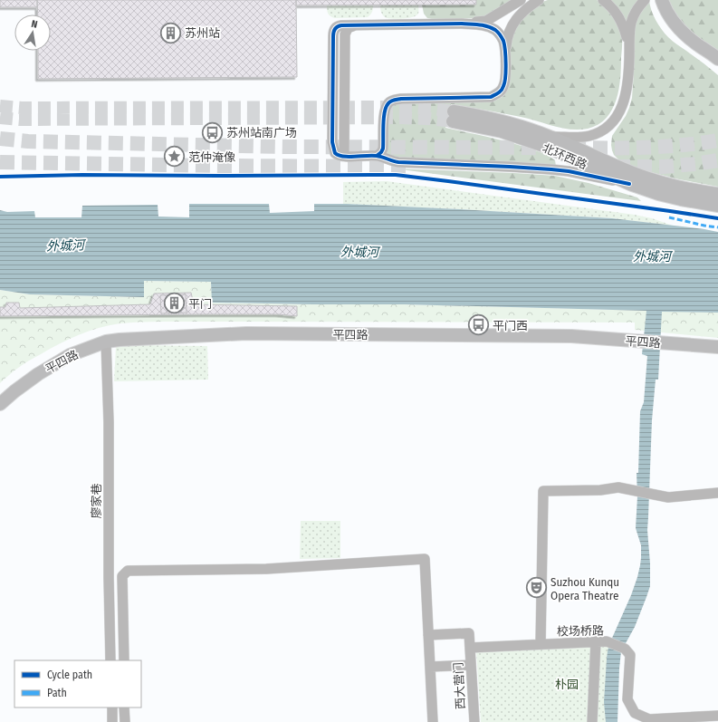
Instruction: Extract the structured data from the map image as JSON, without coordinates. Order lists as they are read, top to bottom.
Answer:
{
  "streets": {
    "main road": ["北环西路", "平四路"],
    "street": ["廖家巷", "校场桥路", "西大营门"]
  },
  "crossings": [
    ["平四路", "廖家巷"],
    ["校场桥路", "西大营门"]
  ],
  "water": ["外城河"],
  "parks": ["朴园"],
  "places": {
    "building": ["苏州站", "平门"],
    "bus stop": ["苏州站南广场", "平门西"],
    "place": ["范仲淹像"],
    "theatre": ["Suzhou Kunqu Opera Theatre"]
  },
  "legend": ["Cycle path", "Path"],
  "north": "top"
}
